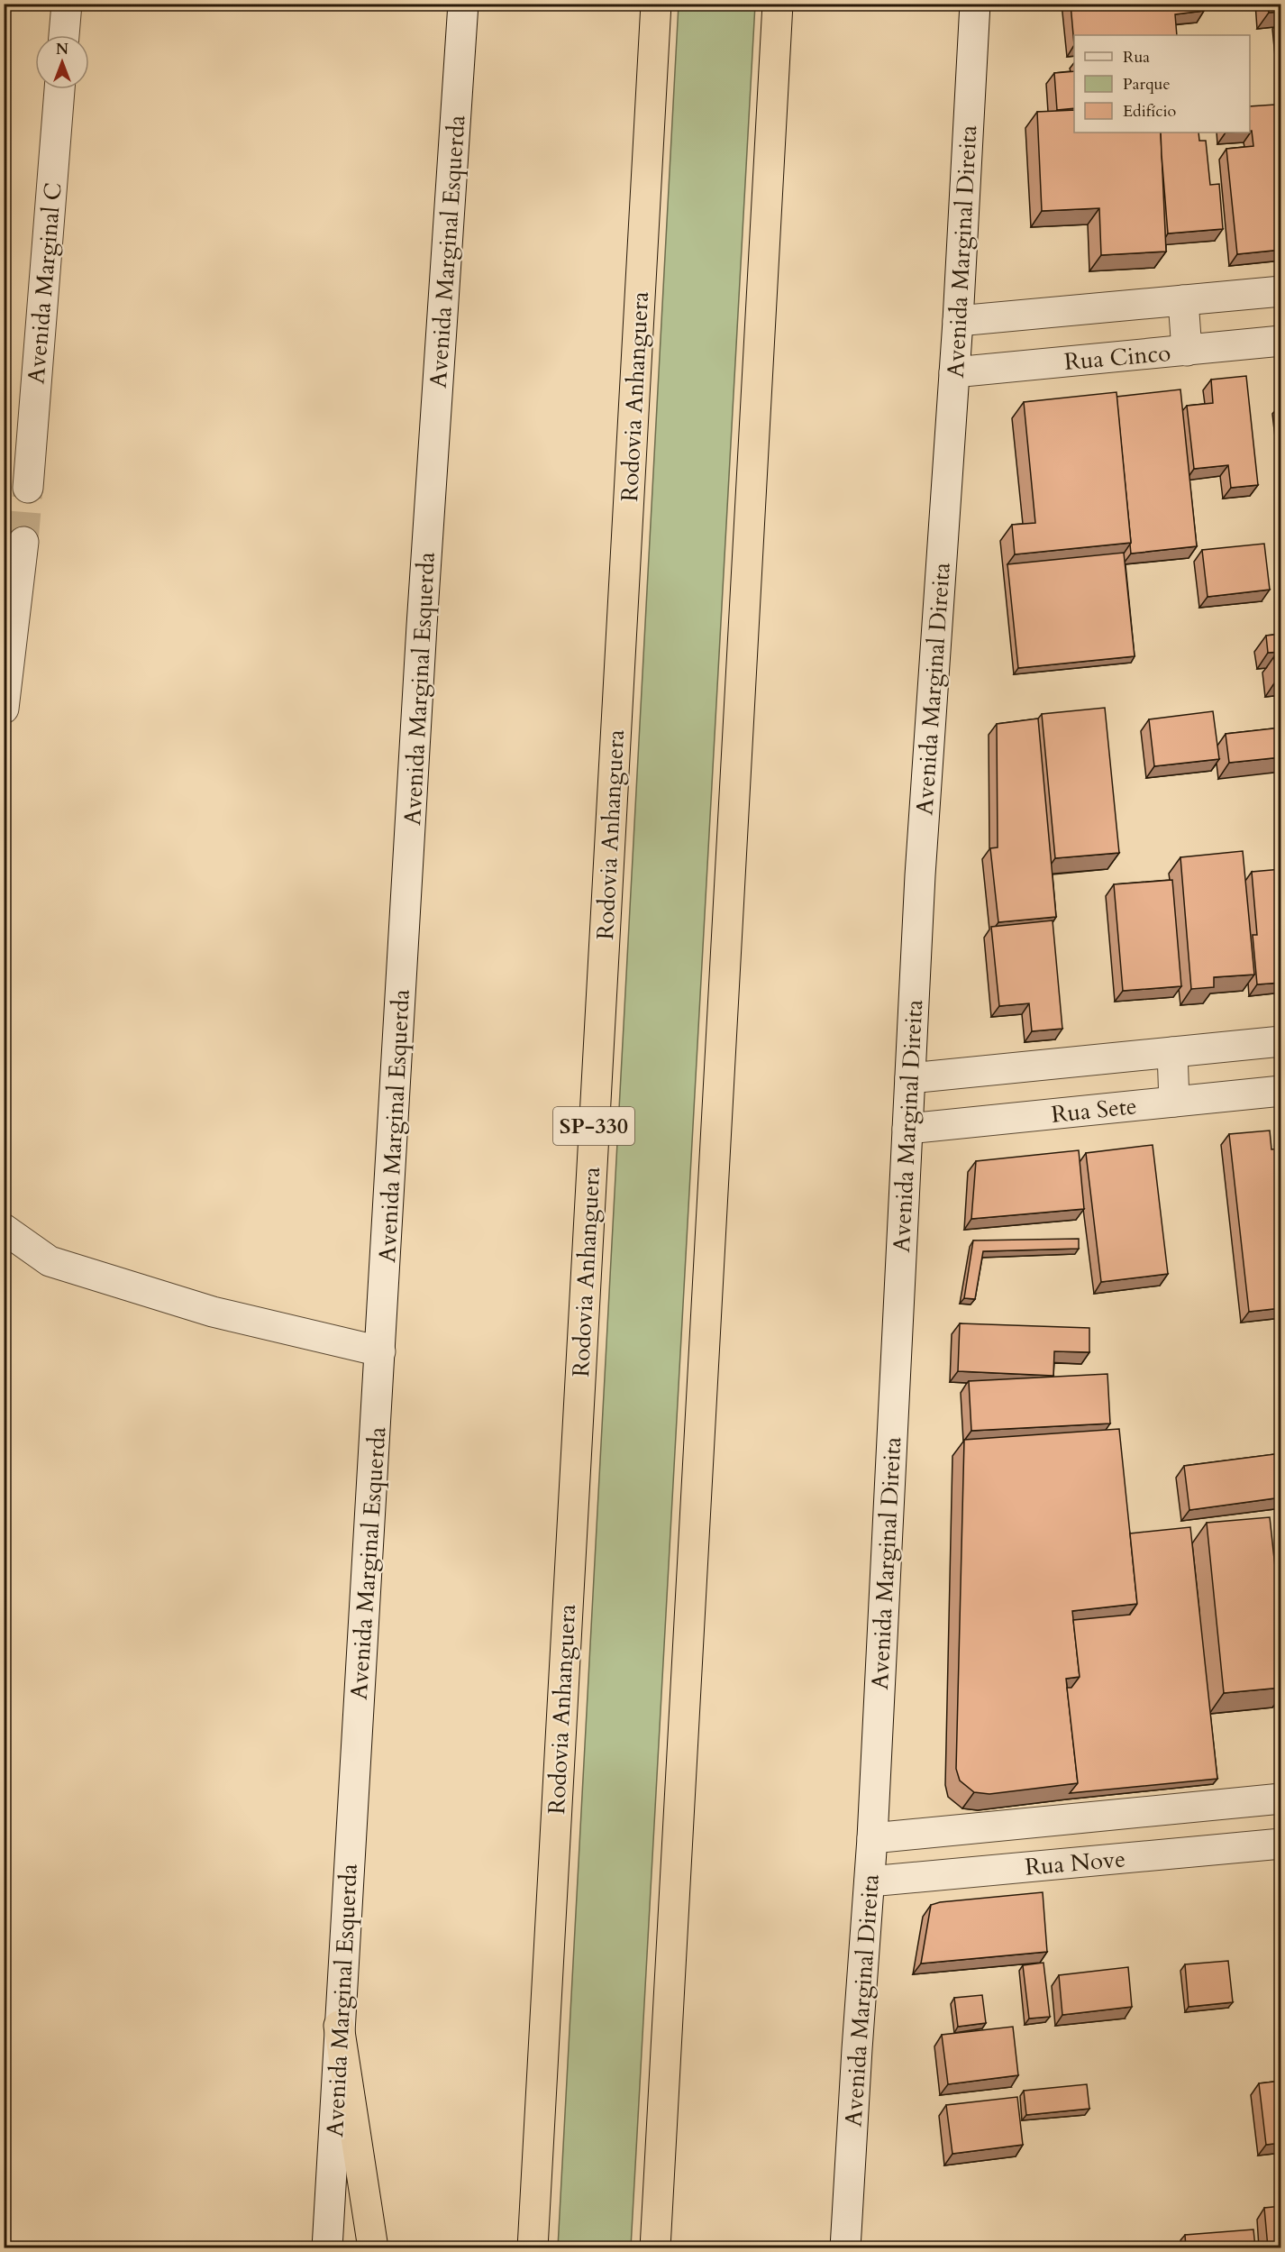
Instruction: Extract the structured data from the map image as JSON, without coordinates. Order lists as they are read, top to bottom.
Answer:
{
  "streets": {
    "highway": ["Rodovia Anhanguera", "SP-330"],
    "main road": [
      "Avenida Marginal Esquerda",
      "Avenida Marginal Direita",
      "Avenida Marginal C",
      "Rua Cinco",
      "Rua Sete",
      "Rua Nove"
    ]
  },
  "crossings": [
    ["Avenida Marginal Direita", "Rua Cinco"],
    ["Avenida Marginal Direita", "Rua Sete"],
    ["Avenida Marginal Direita", "Rua Nove"]
  ],
  "legend": ["Rua", "Parque", "Edifício"],
  "north": "top"
}
